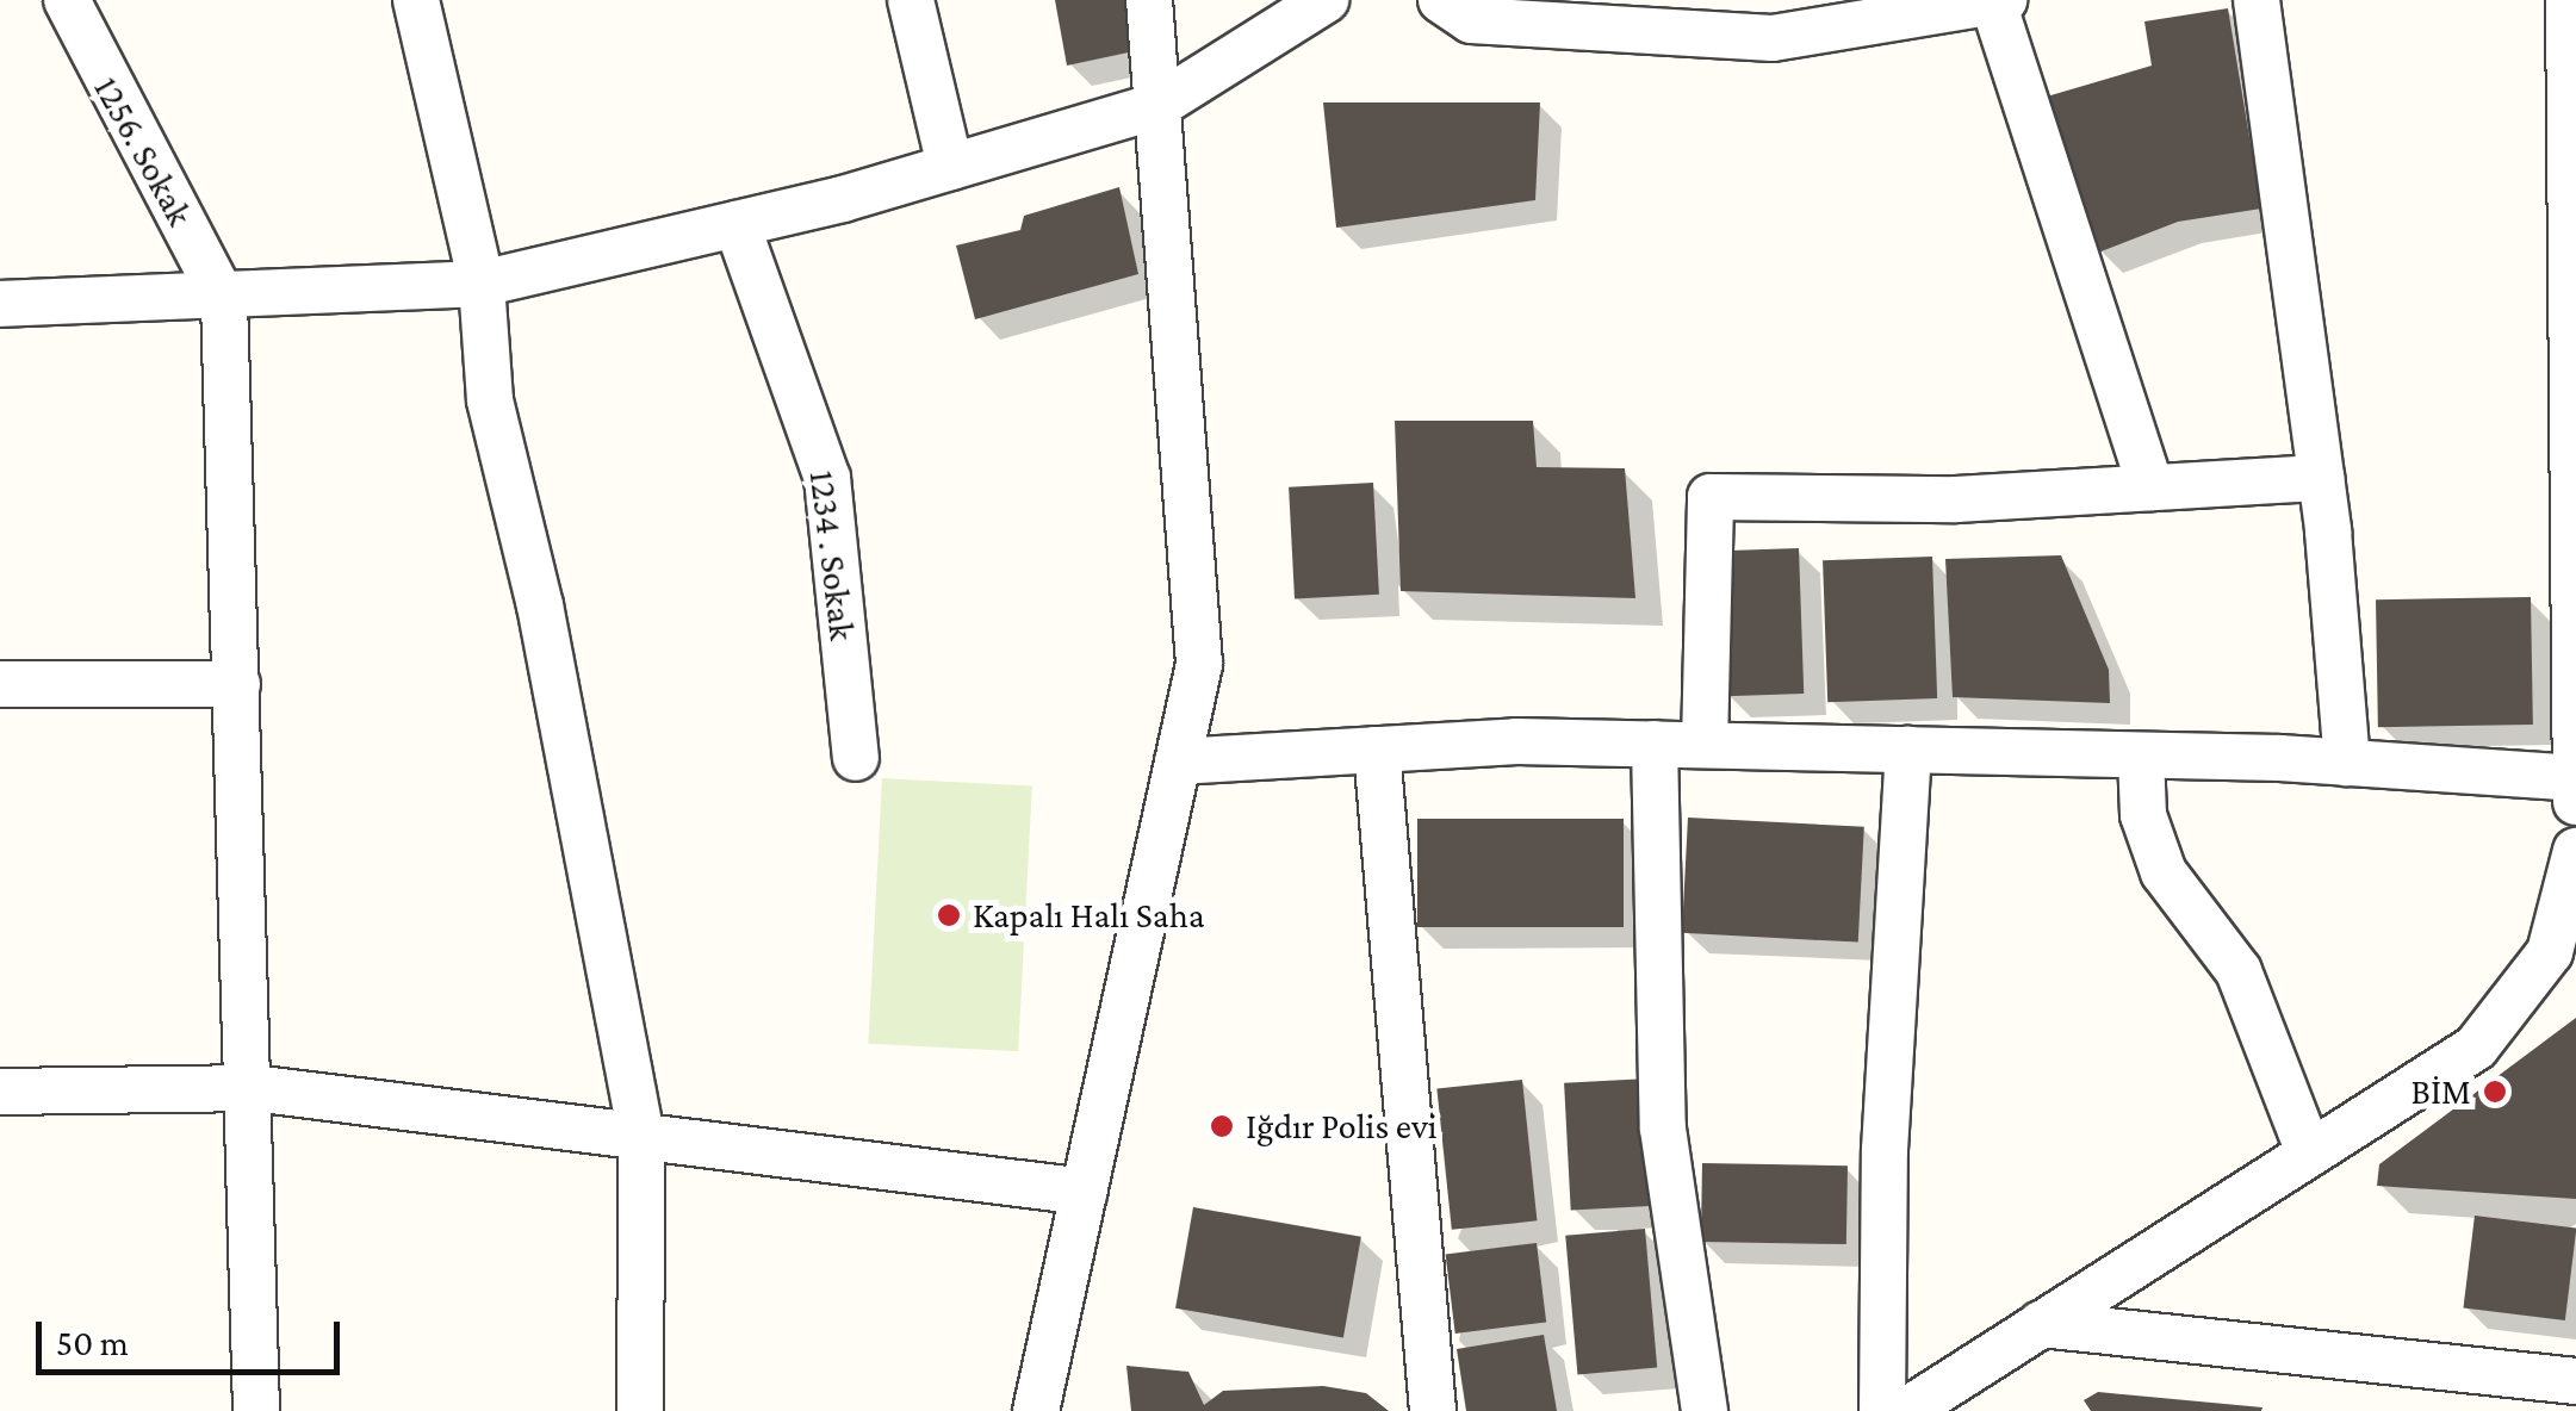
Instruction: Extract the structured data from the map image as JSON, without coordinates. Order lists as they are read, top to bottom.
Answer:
{
  "streets": {
    "street": ["1256. Sokak", "1234 . Sokak"]
  },
  "places": ["Kapalı Halı Saha", "BİM", "Iğdır Polis evi"],
  "scale_bar": "50 m"
}
